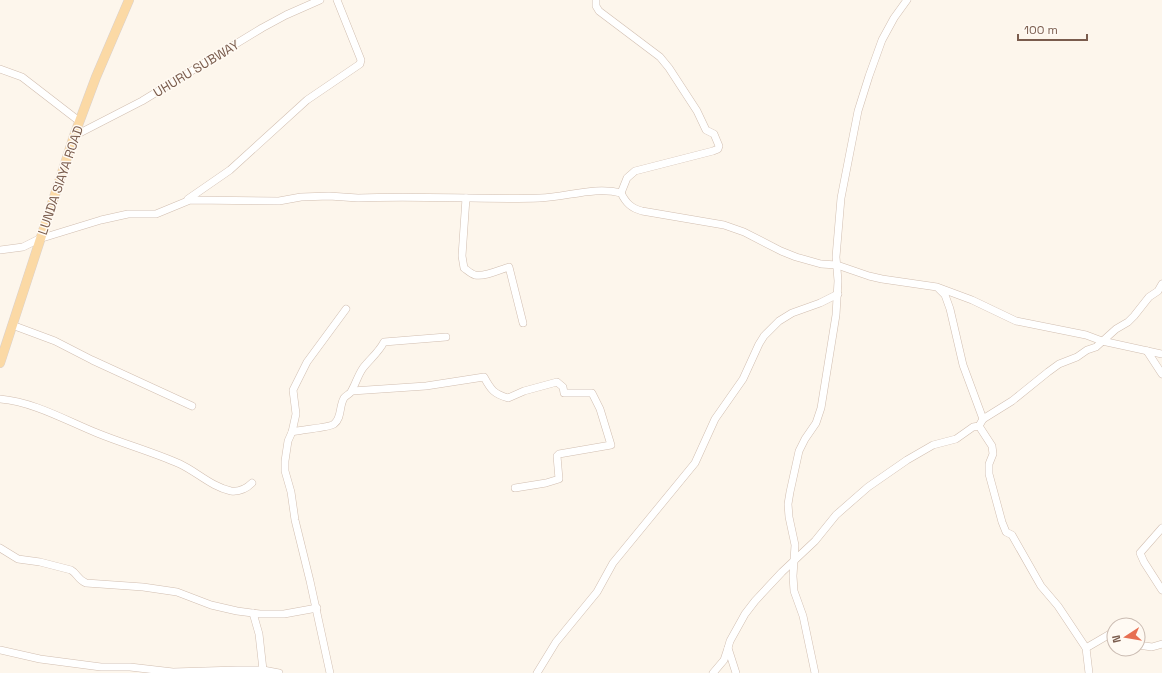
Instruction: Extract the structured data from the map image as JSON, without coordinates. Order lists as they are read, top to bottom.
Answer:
{
  "streets": {
    "main road": ["LUNDA SIAYA ROAD"],
    "street": ["UHURU SUBWAY"]
  },
  "crossings": [
    ["UHURU SUBWAY", "LUNDA SIAYA ROAD"]
  ],
  "scale_bar": "100 m",
  "north": "left"
}
